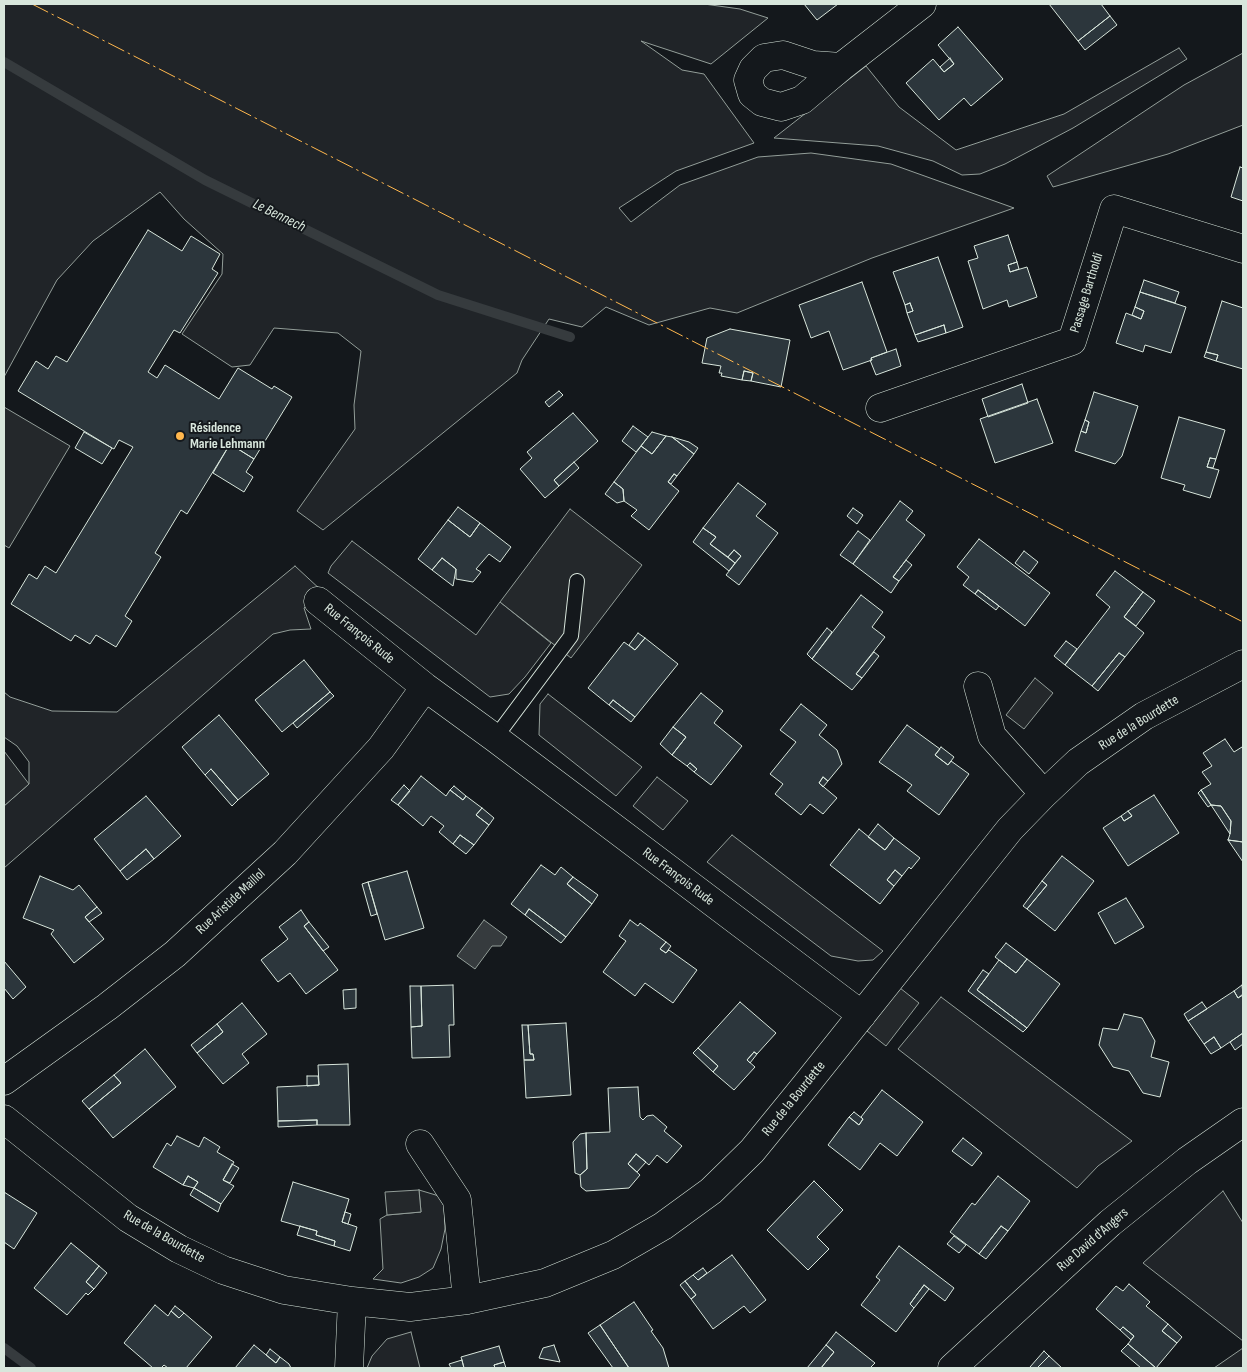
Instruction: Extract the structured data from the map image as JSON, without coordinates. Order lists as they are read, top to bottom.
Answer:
{
  "streets": {
    "street": [
      "Passage Bartholdi",
      "Rue François Rude",
      "Rue de la Bourdette",
      "Rue Aristide Maillol",
      "Rue David d'Angers"
    ]
  },
  "crossings": [
    ["Rue François Rude", "Rue de la Bourdette"],
    ["Rue François Rude", "Rue Aristide Maillol"]
  ],
  "water": ["Le Bennech"],
  "places": ["Résidence Marie Lehmann"]
}
